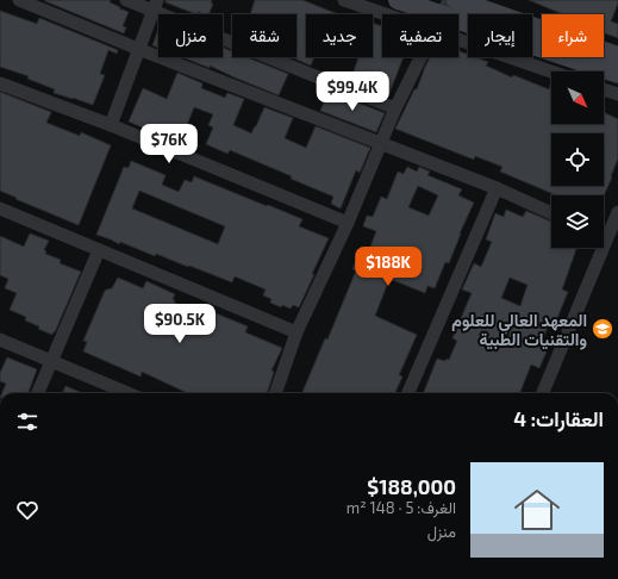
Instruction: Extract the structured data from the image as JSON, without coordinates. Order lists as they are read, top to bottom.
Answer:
{
  "places": {
    "school or university": ["المعهد العالي للعلوم والتقنيات الطبية"]
  },
  "north": "bottom right",
  "page": {
    "chip": [
      "شراء",
      "إيجار",
      "تصفية",
      "جديد",
      "شقة",
      "منزل"
    ],
    "price": [
      "$99.4K",
      "$76K",
      "$188K",
      "$90.5K"
    ],
    "heading": "العقارات: 4",
    "list": [
      {
        "name": "$188,000",
        "note": "الغرف: 5 · 148 m² · منزل"
      }
    ]
  }
}
